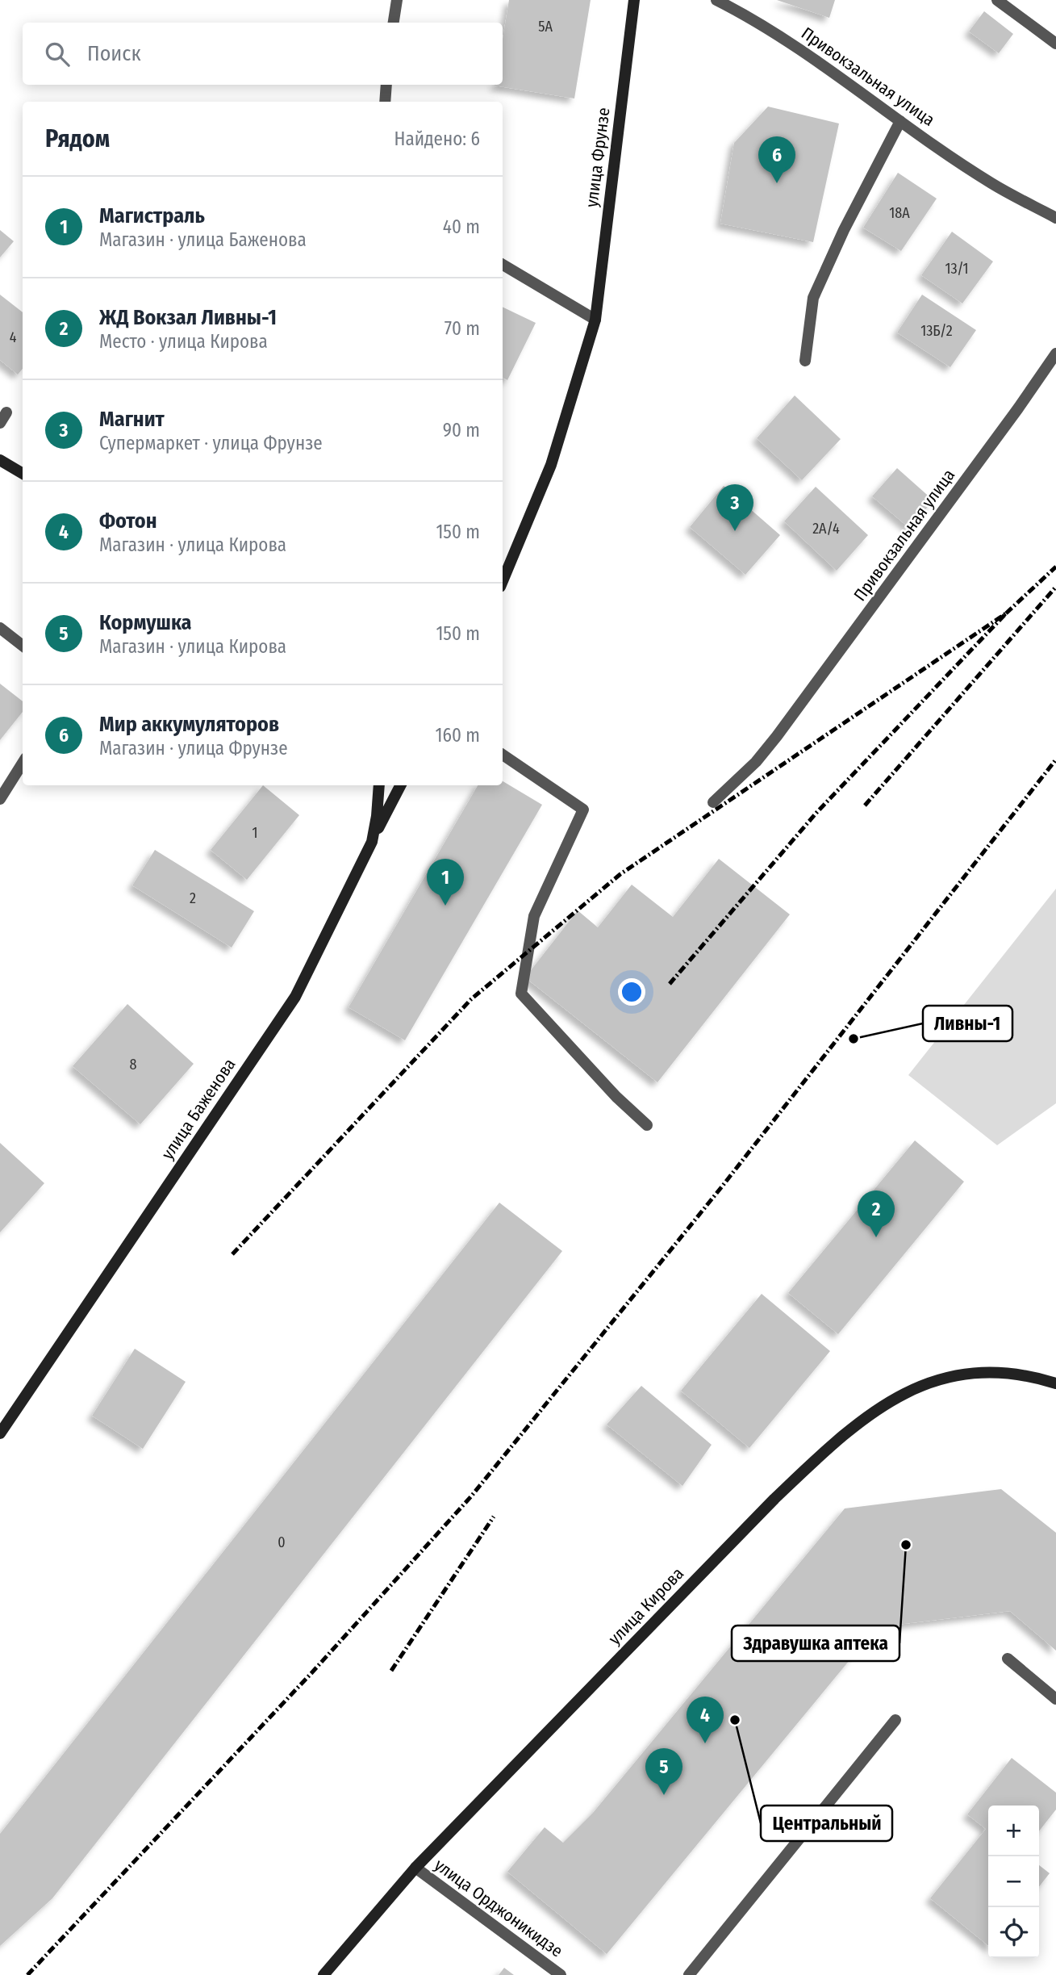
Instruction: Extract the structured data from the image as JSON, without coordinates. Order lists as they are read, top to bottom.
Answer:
{
  "streets": {
    "street": [
      "Привокзальная улица",
      "улица Фрунзе",
      "улица Баженова",
      "улица Кирова",
      "улица Орджоникидзе"
    ]
  },
  "crossings": [
    ["улица Кирова", "улица Орджоникидзе"]
  ],
  "places": ["Ливны-1", "Здравушка аптека", "Центральный"],
  "house_numbers": [
    "5А",
    "18А",
    "13/1",
    "13Б/2",
    "4",
    "2А/4",
    "1",
    "2",
    "8",
    "0"
  ],
  "page": {
    "search": "Поиск",
    "heading": ["Рядом", "Найдено: 6"],
    "pins": [
      "6",
      "3",
      "1",
      "2",
      "4",
      "5"
    ],
    "list": [
      {
        "mark": "1",
        "name": "Магистраль",
        "note": "Магазин · улица Баженова",
        "value": "40 m"
      },
      {
        "mark": "2",
        "name": "ЖД Вокзал Ливны-1",
        "note": "Место · улица Кирова",
        "value": "70 m"
      },
      {
        "mark": "3",
        "name": "Магнит",
        "note": "Супермаркет · улица Фрунзе",
        "value": "90 m"
      },
      {
        "mark": "4",
        "name": "Фотон",
        "note": "Магазин · улица Кирова",
        "value": "150 m"
      },
      {
        "mark": "5",
        "name": "Кормушка",
        "note": "Магазин · улица Кирова",
        "value": "150 m"
      },
      {
        "mark": "6",
        "name": "Мир аккумуляторов",
        "note": "Магазин · улица Фрунзе",
        "value": "160 m"
      }
    ],
    "map_buttons": ["+", "−"]
  }
}
